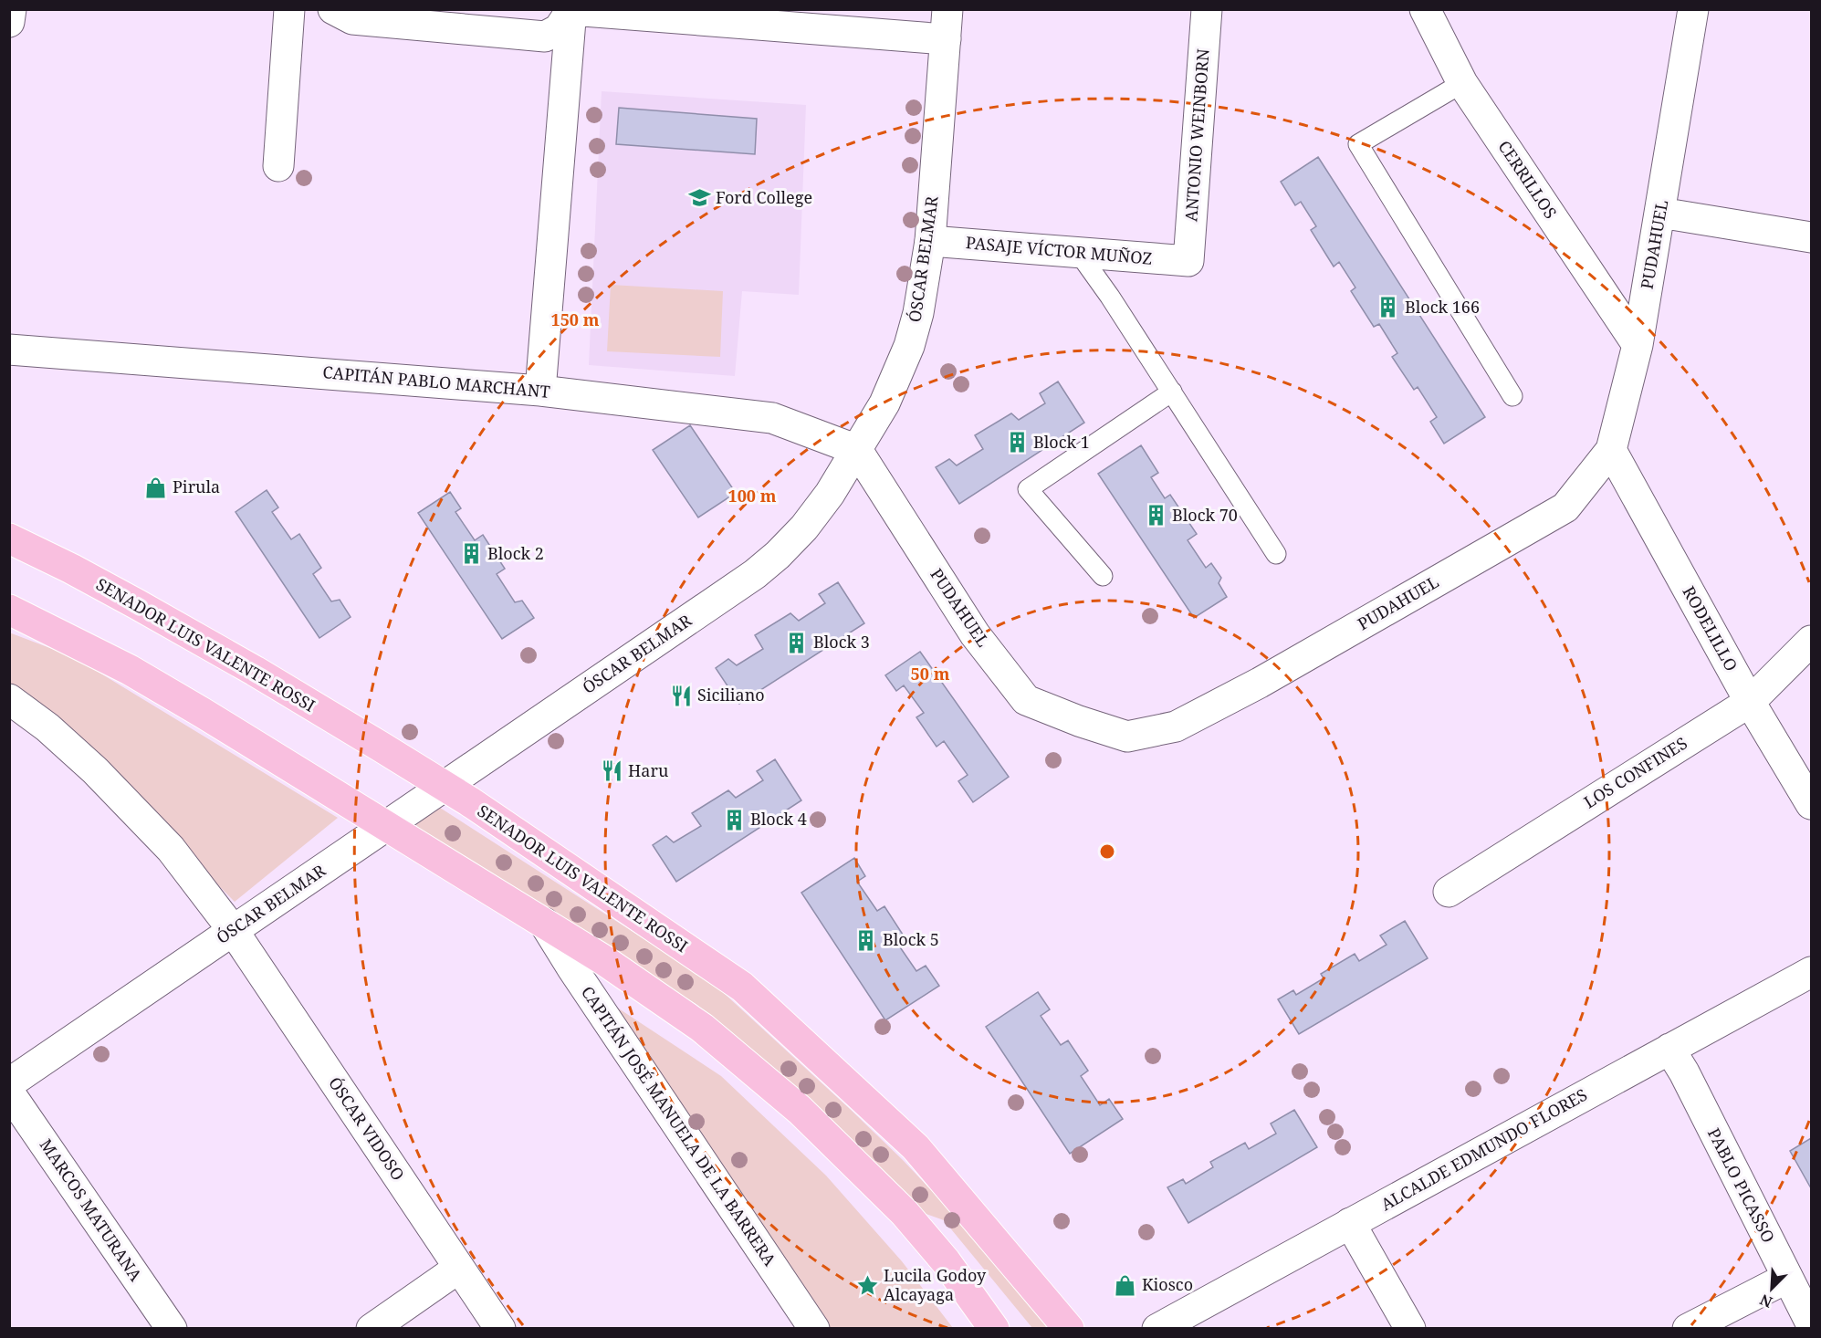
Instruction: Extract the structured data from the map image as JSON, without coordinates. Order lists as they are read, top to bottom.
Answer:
{
  "streets": {
    "main road": ["SENADOR LUIS VALENTE ROSSI"],
    "street": [
      "ANTONIO WEINBORN",
      "CERRILLOS",
      "PUDAHUEL",
      "PASAJE VÍCTOR MUÑOZ",
      "ÓSCAR BELMAR",
      "CAPITÁN PABLO MARCHANT",
      "RODELILLO",
      "LOS CONFINES",
      "CAPITÁN JOSÉ MANUELA DE LA BARRERA",
      "ÓSCAR VIDOSO",
      "ALCALDE EDMUNDO FLORES",
      "PABLO PICASSO",
      "MARCOS MATURANA"
    ]
  },
  "crossings": [
    ["ANTONIO WEINBORN", "PASAJE VÍCTOR MUÑOZ"],
    ["CERRILLOS", "PUDAHUEL"],
    ["PUDAHUEL", "ÓSCAR BELMAR"],
    ["PUDAHUEL", "CAPITÁN PABLO MARCHANT"],
    ["PUDAHUEL", "RODELILLO"],
    ["PASAJE VÍCTOR MUÑOZ", "ÓSCAR BELMAR"],
    ["ÓSCAR BELMAR", "CAPITÁN PABLO MARCHANT"],
    ["ÓSCAR BELMAR", "SENADOR LUIS VALENTE ROSSI"],
    ["ÓSCAR BELMAR", "ÓSCAR VIDOSO"],
    ["RODELILLO", "LOS CONFINES"],
    ["ALCALDE EDMUNDO FLORES", "PABLO PICASSO"]
  ],
  "places": {
    "school or university": ["Ford College"],
    "building": [
      "Block 166",
      "Block 1",
      "Block 70",
      "Block 2",
      "Block 3",
      "Block 4",
      "Block 5"
    ],
    "shop": ["Pirula", "Kiosco"],
    "restaurant": ["Siciliano", "Haru"],
    "place": ["Lucila Godoy Alcayaga"]
  },
  "north": "bottom left",
  "rings": ["150 m", "100 m", "50 m"]
}
